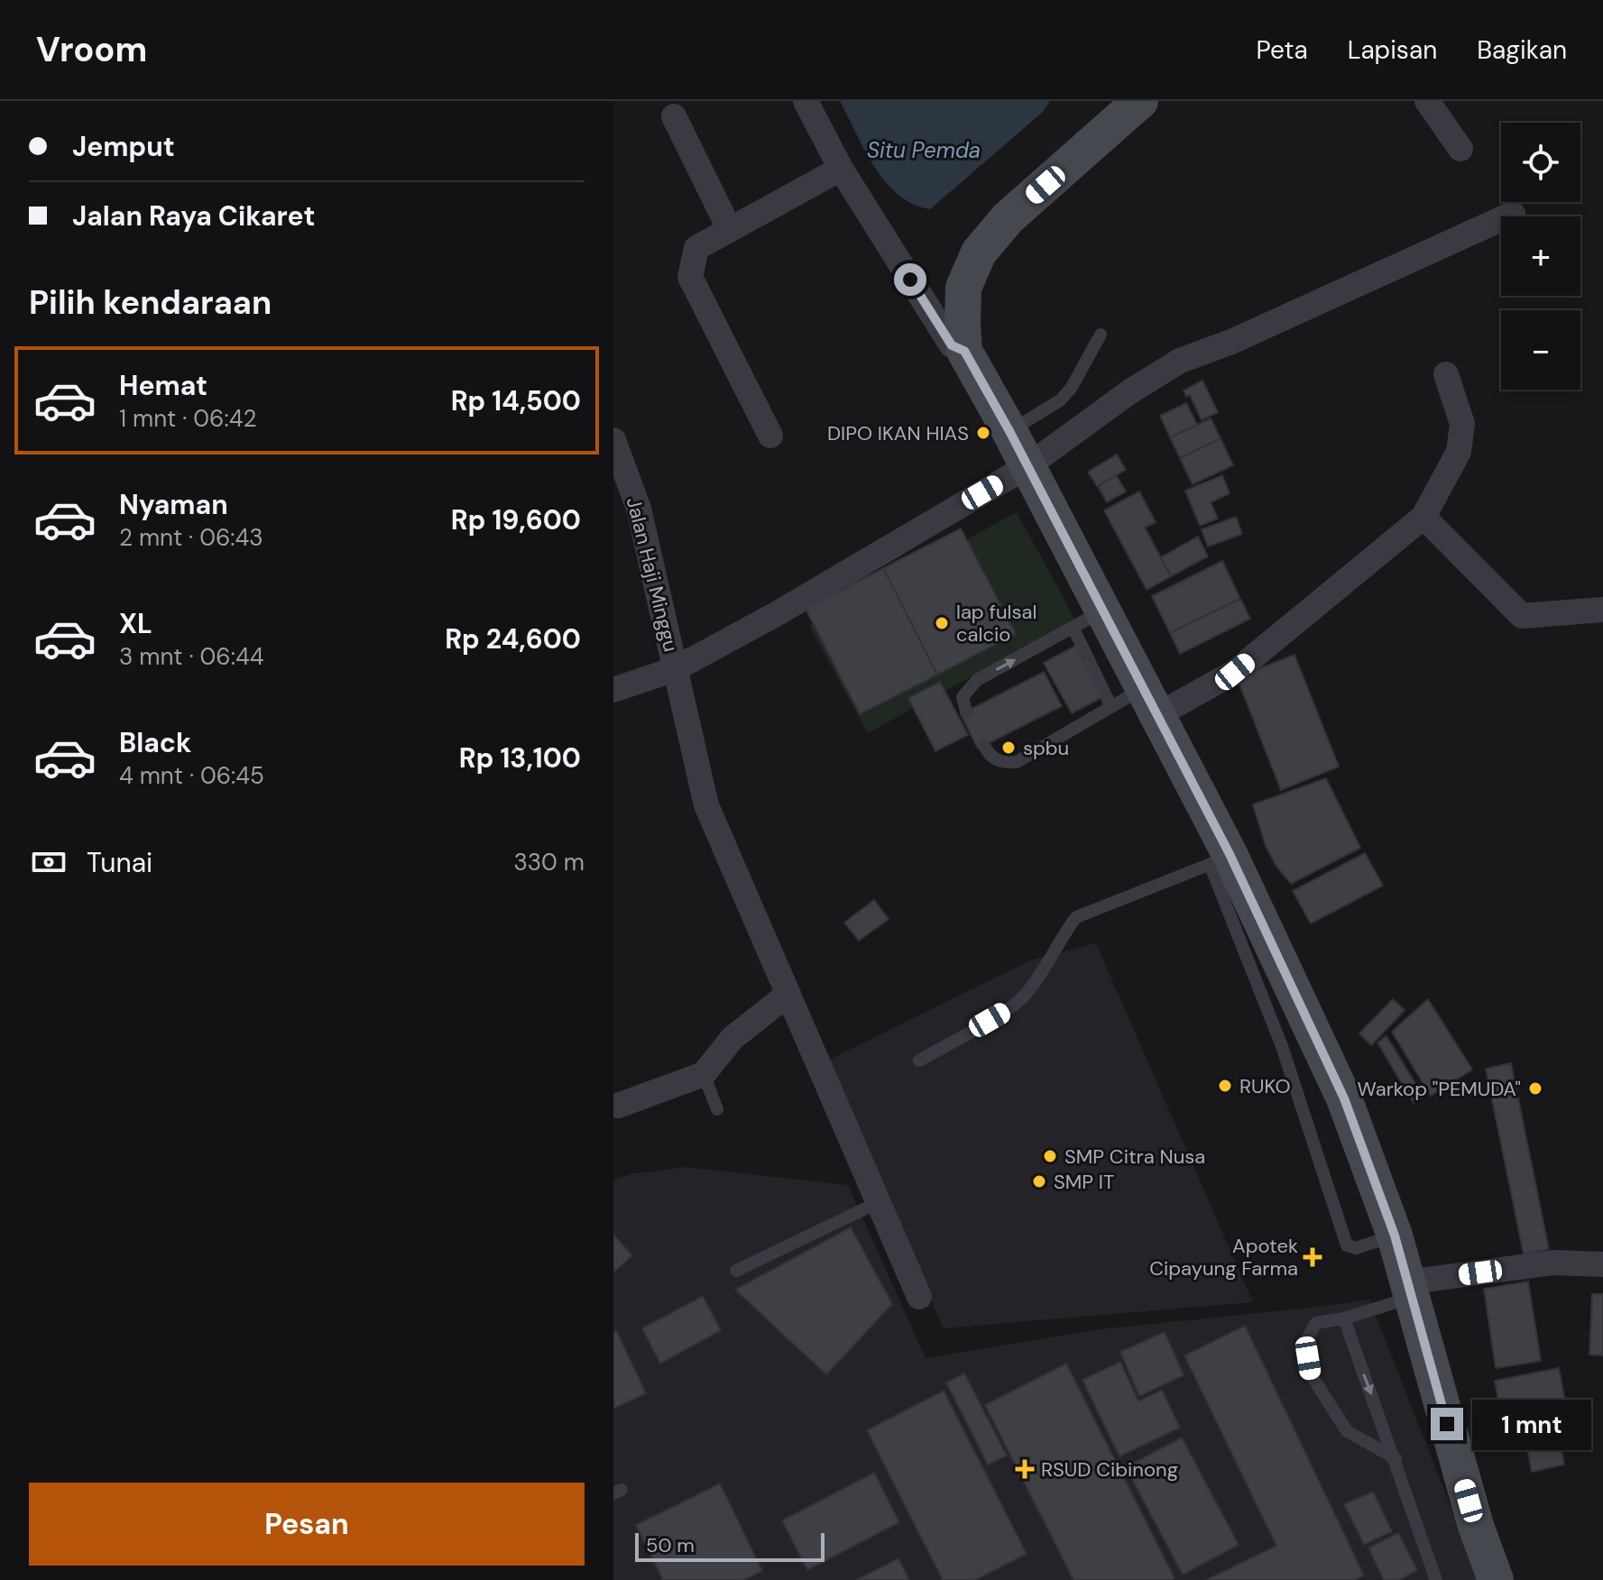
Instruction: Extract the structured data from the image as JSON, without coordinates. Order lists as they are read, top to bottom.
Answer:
{
  "streets": {
    "street": ["Jalan Haji Minggu"]
  },
  "water": ["Situ Pemda"],
  "places": {
    "other": [
      "DIPO IKAN HIAS",
      "lap fulsal calcio",
      "spbu",
      "RUKO",
      "Warkop \"PEMUDA\"",
      "SMP Citra Nusa",
      "SMP IT"
    ],
    "health": ["Apotek Cipayung Farma", "RSUD Cibinong"]
  },
  "scale_bar": "50 m",
  "page": {
    "header": "Vroom",
    "nav": ["Peta", "Lapisan", "Bagikan"],
    "banner": ["Jemput", "Jalan Raya Cikaret"],
    "map_buttons": ["+", "−"],
    "heading": "Pilih kendaraan",
    "list": [
      {
        "name": "Hemat",
        "note": "1 mnt · 06:42",
        "value": "Rp 14,500"
      },
      {
        "name": "Nyaman",
        "note": "2 mnt · 06:43",
        "value": "Rp 19,600"
      },
      {
        "name": "XL",
        "note": "3 mnt · 06:44",
        "value": "Rp 24,600"
      },
      {
        "name": "Black",
        "note": "4 mnt · 06:45",
        "value": "Rp 13,100"
      }
    ],
    "pay": ["Tunai", "330 m"],
    "bubble": "1 mnt",
    "buttons": "Pesan",
    "scale": "50 m"
  }
}
